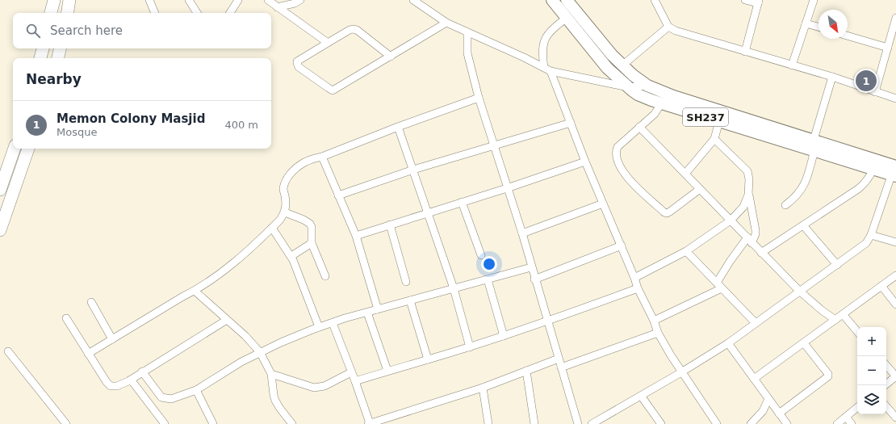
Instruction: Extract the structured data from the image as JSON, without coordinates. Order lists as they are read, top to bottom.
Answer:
{
  "streets": {
    "main road": ["SH237"]
  },
  "north": "bottom right",
  "page": {
    "search": "Search here",
    "heading": "Nearby",
    "pins": "1",
    "list": [
      {
        "mark": "1",
        "name": "Memon Colony Masjid",
        "note": "Mosque",
        "value": "400 m"
      }
    ],
    "map_buttons": ["+", "−"]
  }
}
